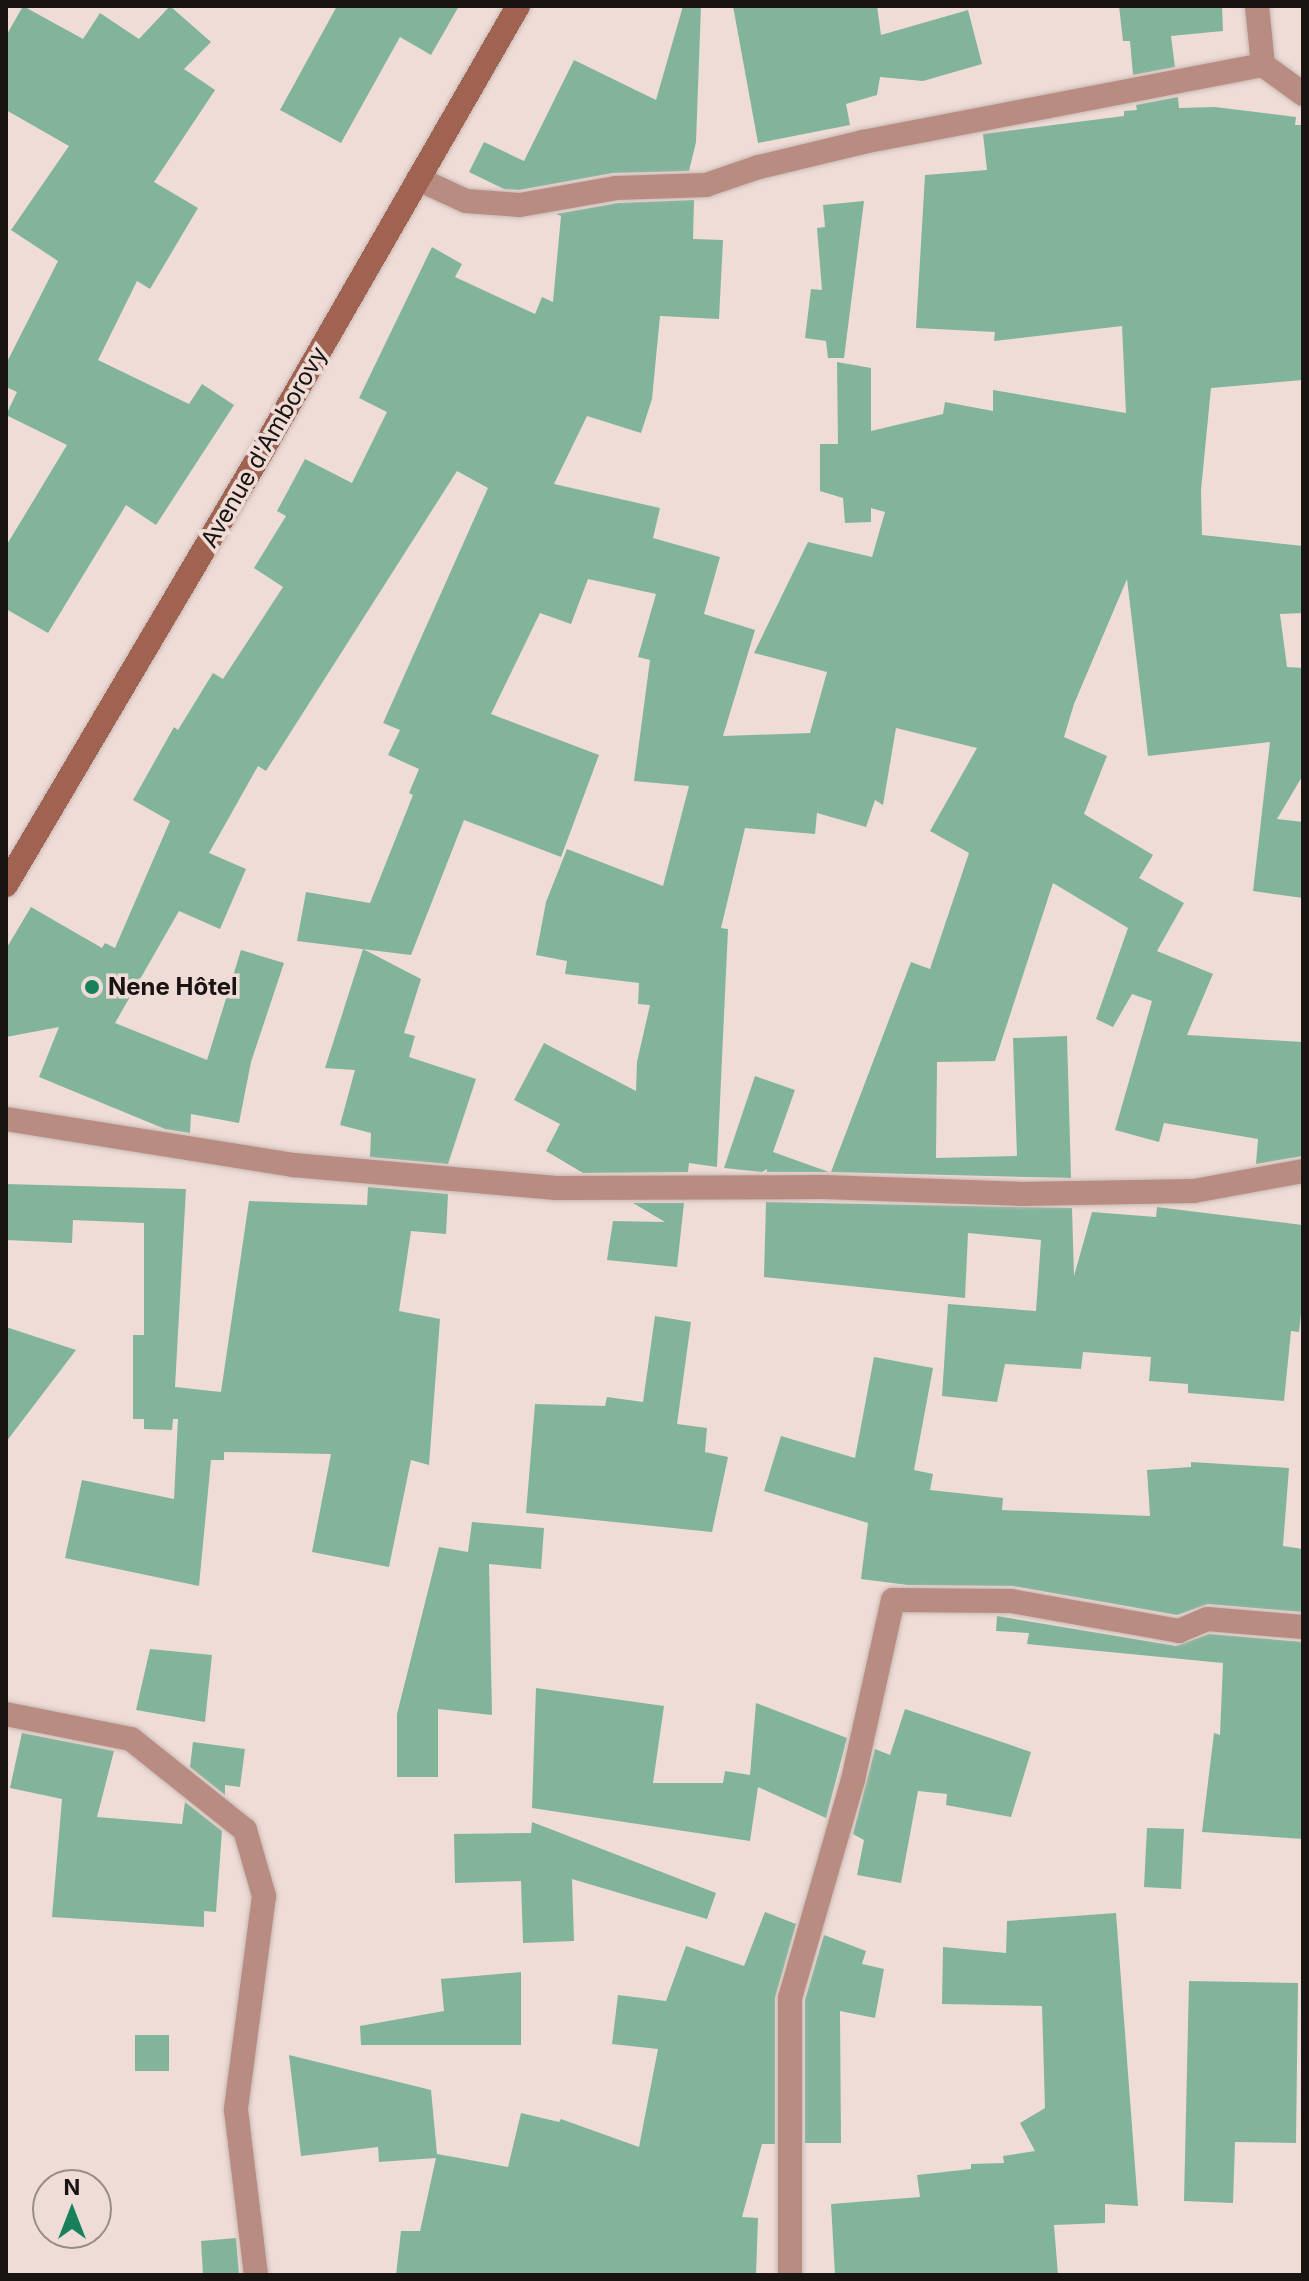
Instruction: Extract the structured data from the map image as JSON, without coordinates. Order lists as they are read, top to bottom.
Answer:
{
  "streets": {
    "main road": ["Avenue d'Amborovy"]
  },
  "places": ["Nene Hôtel"],
  "north": "top"
}
